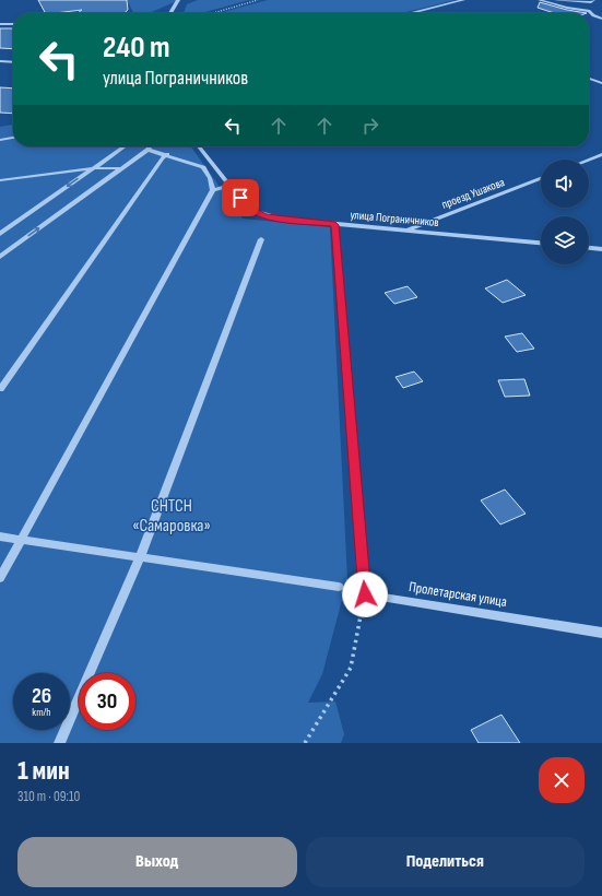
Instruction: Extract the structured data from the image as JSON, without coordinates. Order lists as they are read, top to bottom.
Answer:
{
  "streets": {
    "street": ["проезд Ушакова", "улица Пограничников", "Пролетарская улица"]
  },
  "crossings": [
    ["проезд Ушакова", "улица Пограничников"]
  ],
  "parks": ["СНТСН «Самаровка»"],
  "page": {
    "turn": ["240 m", "улица Пограничников"],
    "speed": "26 km/h",
    "limit": "30",
    "heading": ["1 мин", "310 m · 09:10"],
    "buttons": ["Выход", "Поделиться"]
  }
}
